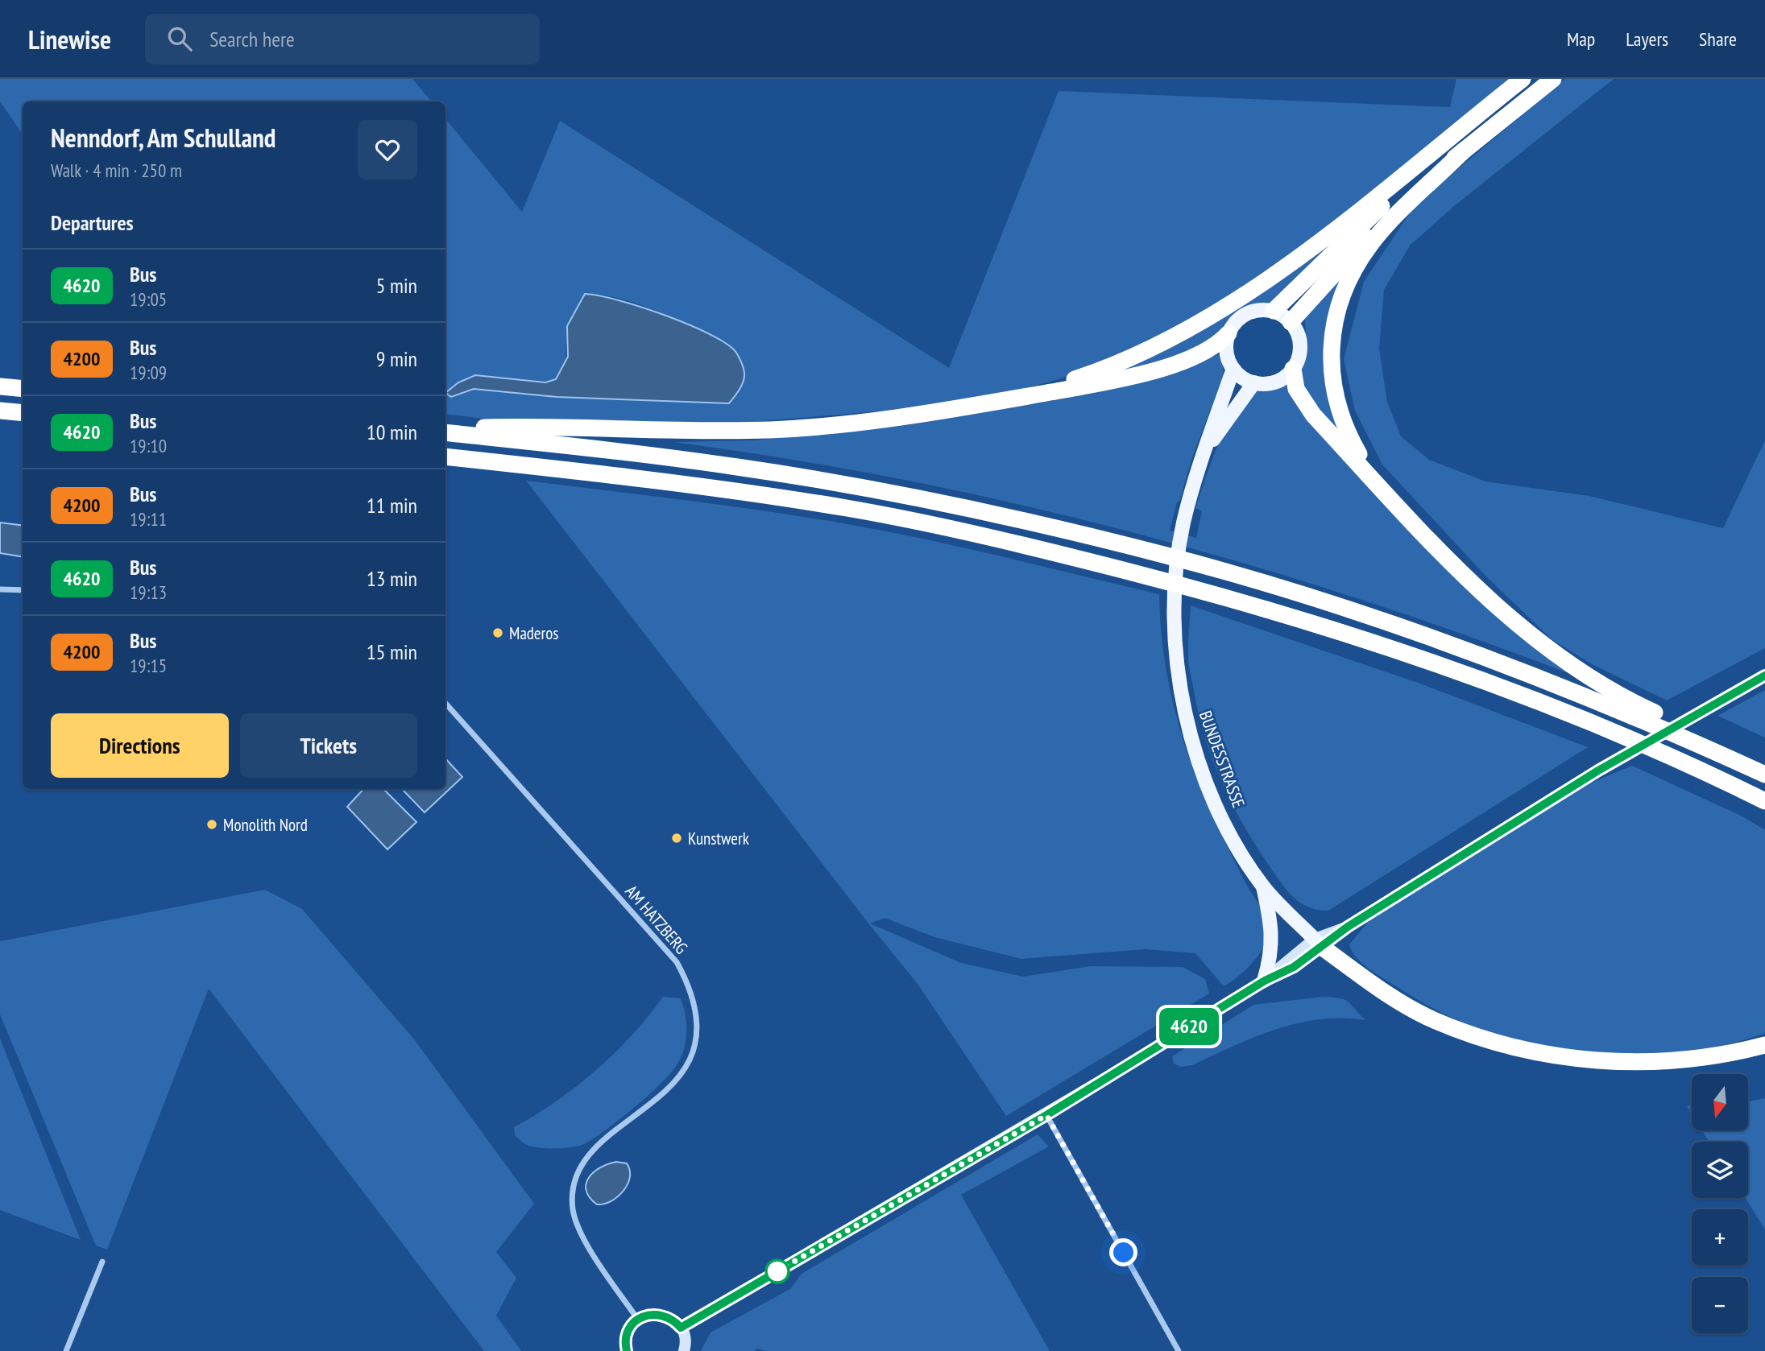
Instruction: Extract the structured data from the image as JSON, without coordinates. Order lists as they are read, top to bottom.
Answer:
{
  "streets": {
    "main road": ["BUNDESSTRASSE"],
    "street": ["AM HATZBERG"]
  },
  "places": ["Maderos", "Monolith Nord", "Kunstwerk"],
  "lines": ["bus line 4620"],
  "north": "bottom",
  "page": {
    "header": "Linewise",
    "search": "Search here",
    "nav": ["Map", "Layers", "Share"],
    "on_map": "4620",
    "heading": [
      ["Nenndorf, Am Schulland", "Walk · 4 min · 250 m"],
      "Departures"
    ],
    "list": [
      {
        "mark": "4620",
        "name": "Bus",
        "note": "19:05",
        "value": "5 min"
      },
      {
        "mark": "4200",
        "name": "Bus",
        "note": "19:09",
        "value": "9 min"
      },
      {
        "mark": "4620",
        "name": "Bus",
        "note": "19:10",
        "value": "10 min"
      },
      {
        "mark": "4200",
        "name": "Bus",
        "note": "19:11",
        "value": "11 min"
      },
      {
        "mark": "4620",
        "name": "Bus",
        "note": "19:13",
        "value": "13 min"
      },
      {
        "mark": "4200",
        "name": "Bus",
        "note": "19:15",
        "value": "15 min"
      }
    ],
    "buttons": ["Directions", "Tickets"],
    "map_buttons": ["+", "−"]
  }
}
